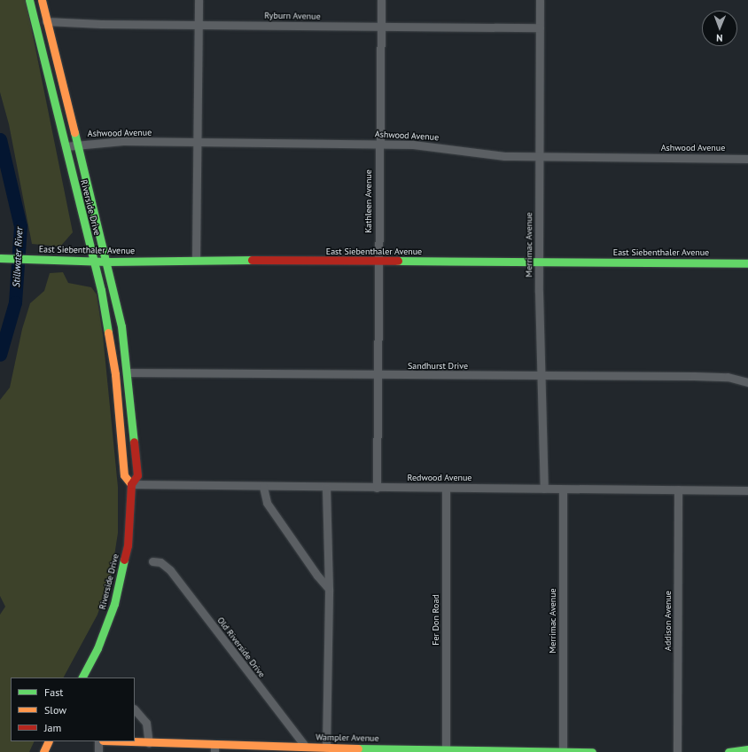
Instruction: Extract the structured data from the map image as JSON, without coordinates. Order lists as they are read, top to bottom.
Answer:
{
  "streets": {
    "main road": ["Riverside Drive", "East Siebenthaler Avenue", "Wampler Avenue"],
    "street": [
      "Ryburn Avenue",
      "Ashwood Avenue",
      "Kathleen Avenue",
      "Merrimac Avenue",
      "Sandhurst Drive",
      "Redwood Avenue",
      "Fer Don Road",
      "Addison Avenue",
      "Old Riverside Drive"
    ]
  },
  "crossings": [
    ["Ryburn Avenue", "Kathleen Avenue"],
    ["Ryburn Avenue", "Riverside Drive"],
    ["Ryburn Avenue", "Merrimac Avenue"],
    ["Ashwood Avenue", "Kathleen Avenue"],
    ["Ashwood Avenue", "Riverside Drive"],
    ["Ashwood Avenue", "Merrimac Avenue"],
    ["Kathleen Avenue", "East Siebenthaler Avenue"],
    ["Kathleen Avenue", "Sandhurst Drive"],
    ["Kathleen Avenue", "Redwood Avenue"],
    ["Riverside Drive", "East Siebenthaler Avenue"],
    ["Riverside Drive", "Sandhurst Drive"],
    ["Riverside Drive", "Redwood Avenue"],
    ["Merrimac Avenue", "East Siebenthaler Avenue"],
    ["Merrimac Avenue", "Sandhurst Drive"],
    ["Merrimac Avenue", "Redwood Avenue"],
    ["Merrimac Avenue", "Wampler Avenue"],
    ["Redwood Avenue", "Fer Don Road"],
    ["Redwood Avenue", "Addison Avenue"],
    ["Fer Don Road", "Wampler Avenue"],
    ["Old Riverside Drive", "Wampler Avenue"]
  ],
  "water": ["Stillwater River"],
  "legend": ["Fast", "Slow", "Jam"],
  "north": "bottom"
}
